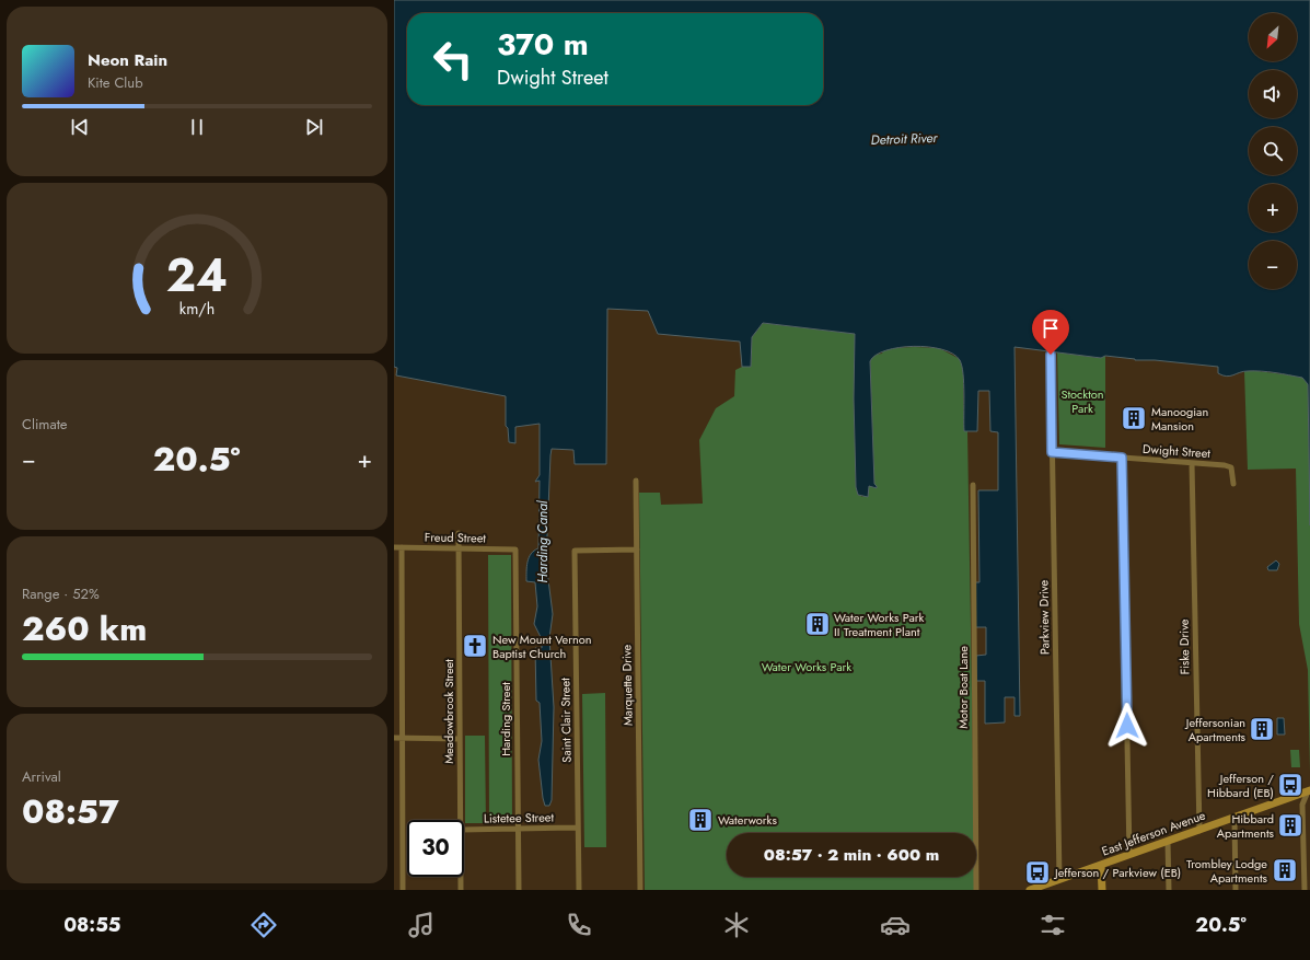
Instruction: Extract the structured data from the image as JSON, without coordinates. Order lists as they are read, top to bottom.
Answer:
{
  "streets": {
    "main road": ["East Jefferson Avenue"],
    "street": [
      "Dwight Street",
      "Freud Street",
      "Parkview Drive",
      "Fiske Drive",
      "Marquette Drive",
      "Motor Boat Lane",
      "Meadowbrook Street",
      "Harding Street",
      "Saint Clair Street",
      "Listetee Street"
    ]
  },
  "crossings": [
    ["Dwight Street", "Parkview Drive"],
    ["Dwight Street", "Fiske Drive"],
    ["Freud Street", "Meadowbrook Street"],
    ["Freud Street", "Harding Street"],
    ["Parkview Drive", "East Jefferson Avenue"],
    ["Fiske Drive", "East Jefferson Avenue"],
    ["Marquette Drive", "Saint Clair Street"],
    ["Harding Street", "Listetee Street"],
    ["Saint Clair Street", "Listetee Street"]
  ],
  "water": ["Detroit River", "Harding Canal"],
  "parks": ["Stockton Park", "Water Works Park"],
  "places": {
    "building": [
      "Manoogian Mansion",
      "Water Works Park II Treatment Plant",
      "Jeffersonian Apartments",
      "Waterworks",
      "Hibbard Apartments",
      "Trombley Lodge Apartments"
    ],
    "church": ["New Mount Vernon Baptist Church"],
    "bus stop": ["Jefferson / Hibbard (EB)", "Jefferson / Parkview (EB)"]
  },
  "north": "bottom left",
  "page": {
    "map_buttons": ["+", "−"],
    "turn": ["370 m", "Dwight Street"],
    "song": ["Neon Rain", "Kite Club"],
    "tile": [
      "Climate",
      ["Range · 52%", "260 km"],
      ["Arrival", "08:57"]
    ],
    "heat": ["−", "20.5°", "+"],
    "limit": "30",
    "trip": "08:57 · 2 min · 600 m",
    "tabs": ["08:55", "20.5°"],
    "gauge": ["24", "km/h"]
  }
}
